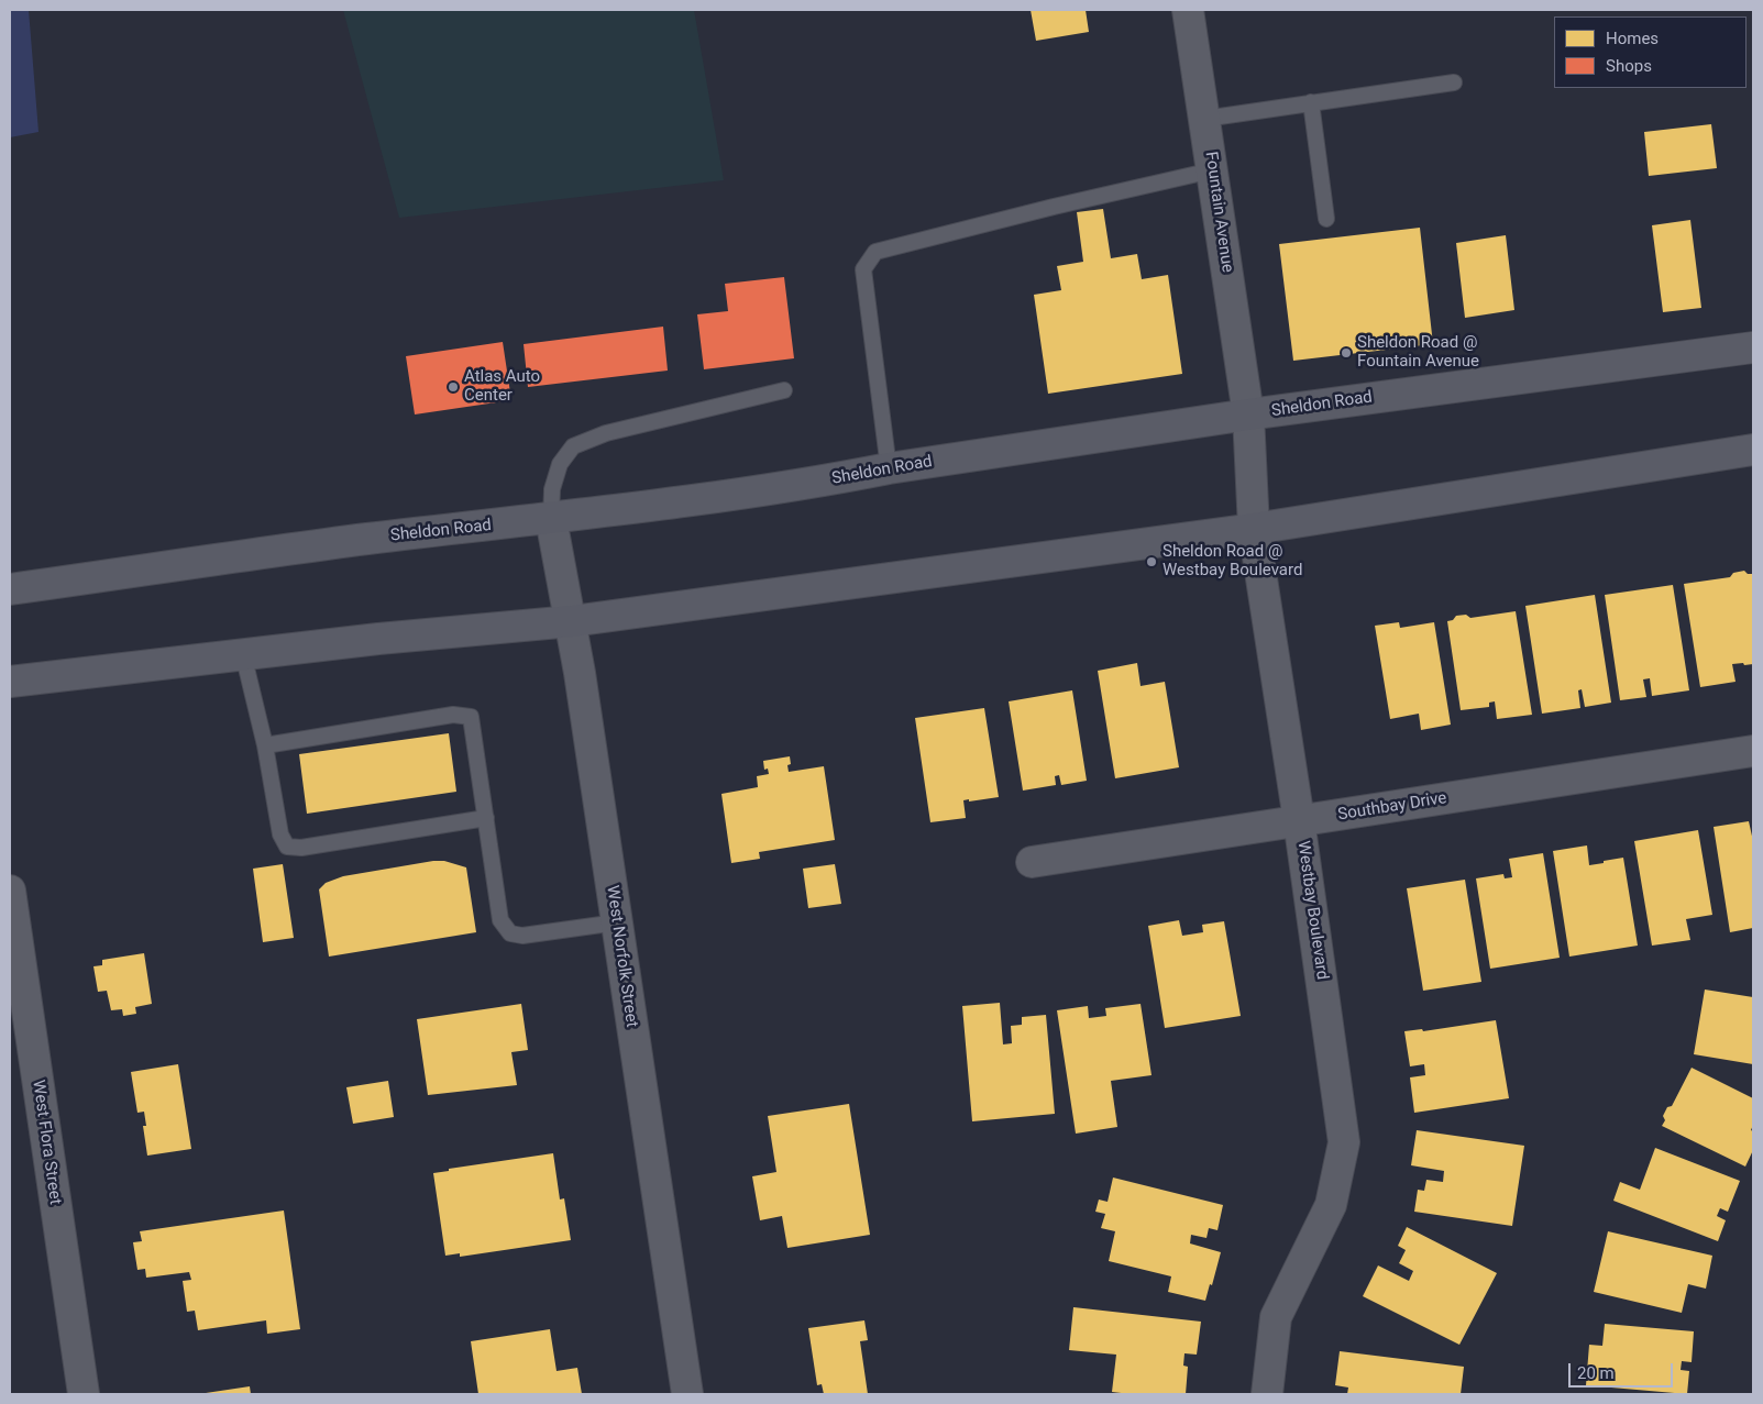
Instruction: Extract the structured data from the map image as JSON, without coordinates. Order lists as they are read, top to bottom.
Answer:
{
  "streets": {
    "main road": ["Sheldon Road"],
    "street": [
      "Fountain Avenue",
      "Southbay Drive",
      "Westbay Boulevard",
      "West Norfolk Street",
      "West Flora Street"
    ]
  },
  "crossings": [
    ["Fountain Avenue", "Sheldon Road"],
    ["Fountain Avenue", "Westbay Boulevard"],
    ["Sheldon Road", "Westbay Boulevard"],
    ["Sheldon Road", "West Norfolk Street"],
    ["Southbay Drive", "Westbay Boulevard"]
  ],
  "places": ["Sheldon Road @ Fountain Avenue", "Atlas Auto Center", "Sheldon Road @ Westbay Boulevard"],
  "legend": ["Homes", "Shops"],
  "scale_bar": "20 m"
}
